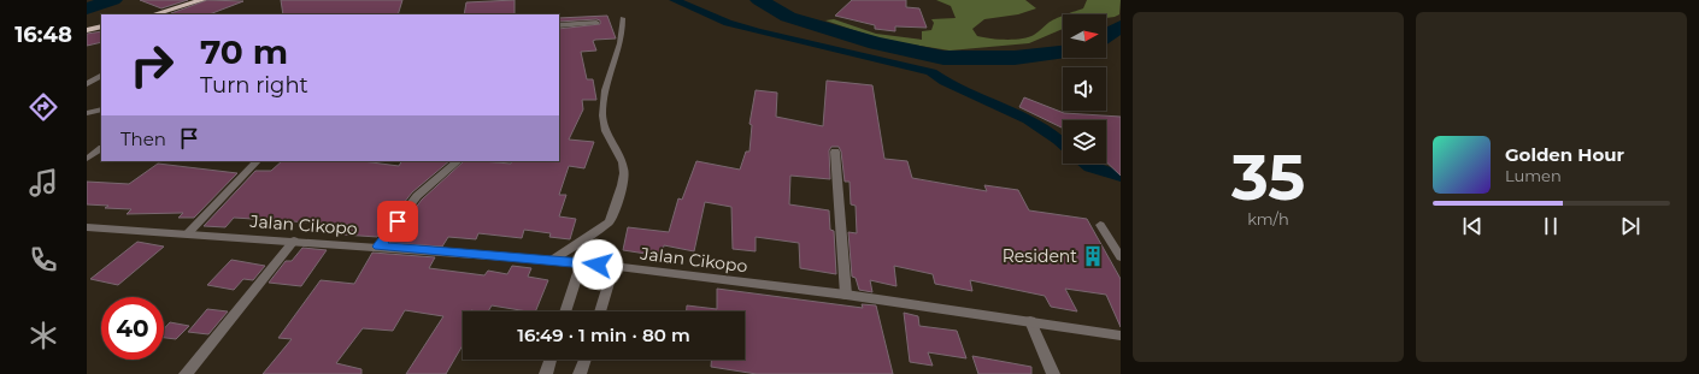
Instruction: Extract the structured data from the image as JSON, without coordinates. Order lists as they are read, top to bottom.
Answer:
{
  "streets": {
    "street": ["Jalan Cikopo"]
  },
  "places": {
    "building": ["Resident"]
  },
  "north": "right",
  "page": {
    "tabs": "16:48",
    "tile": ["35", "km/h"],
    "turn": ["70 m", "Turn right"],
    "then": "Then",
    "song": ["Golden Hour", "Lumen"],
    "limit": "40",
    "trip": "16:49 · 1 min · 80 m"
  }
}
